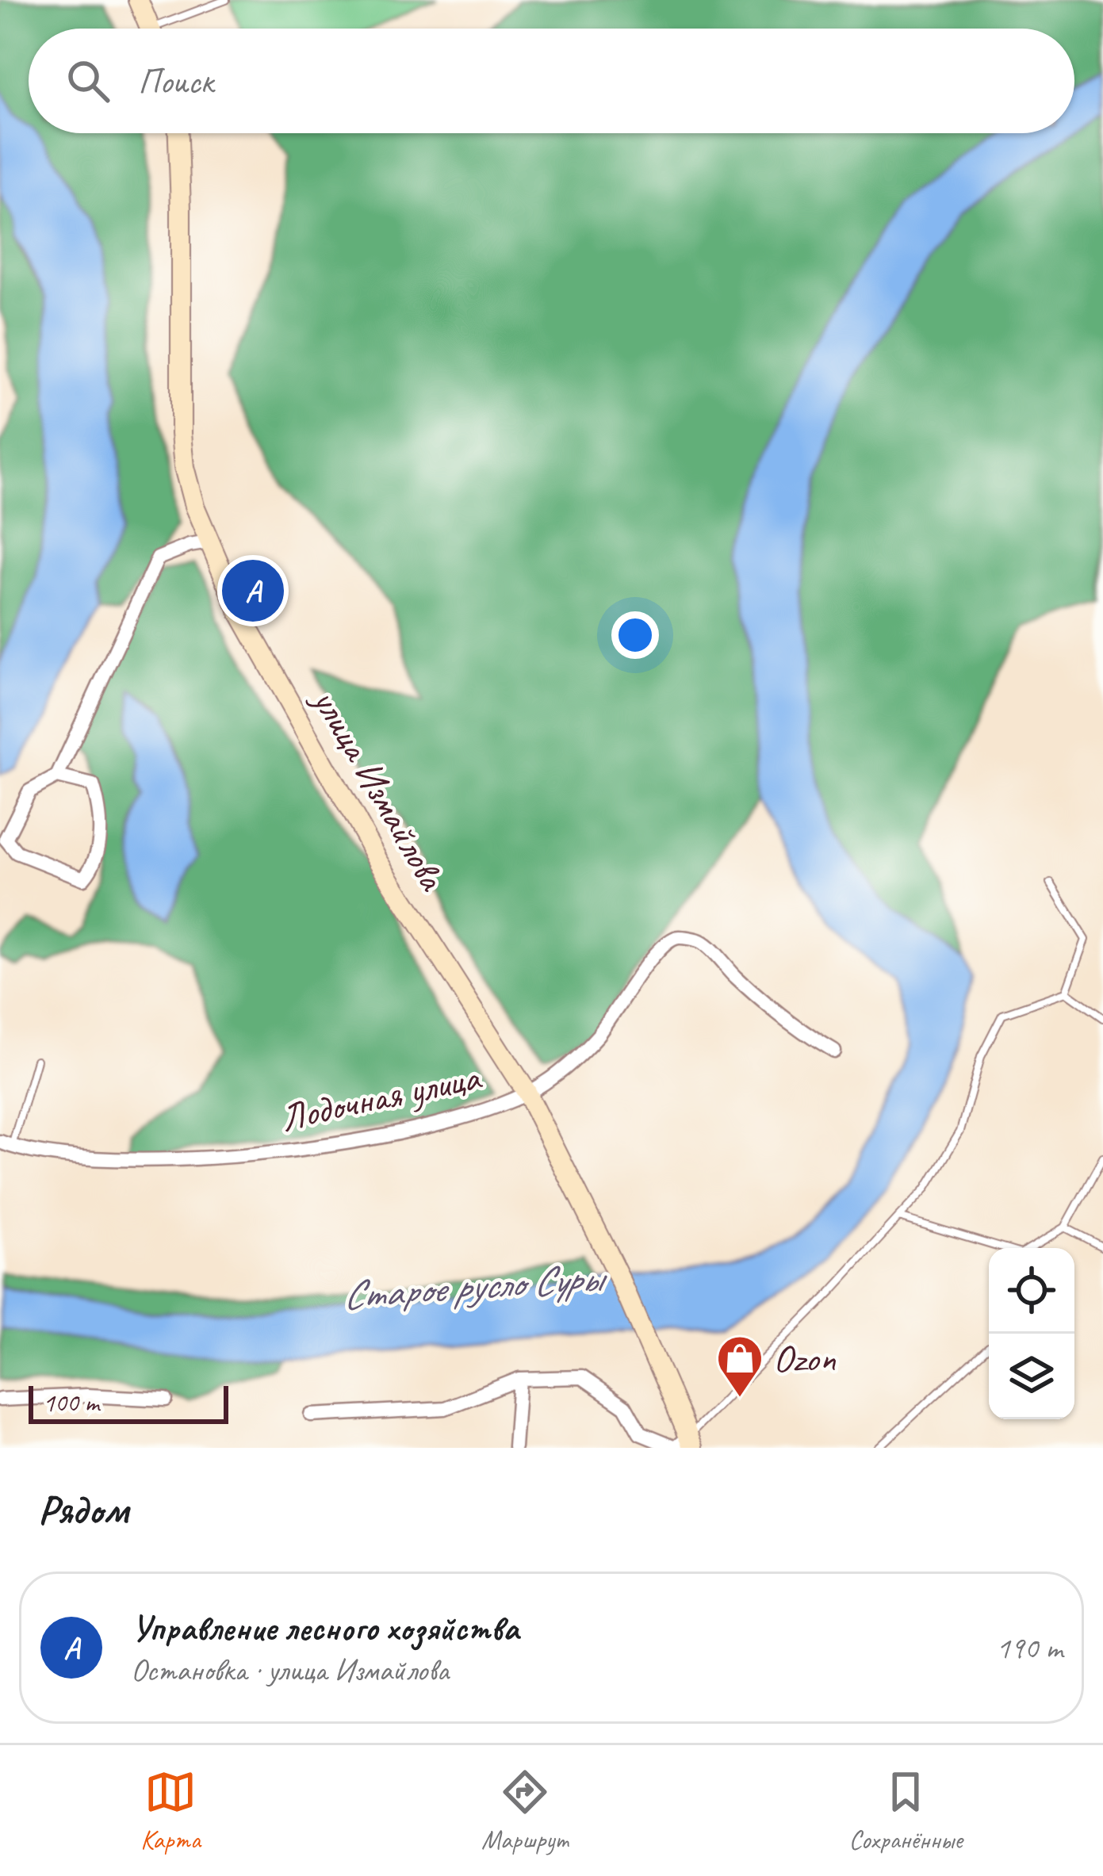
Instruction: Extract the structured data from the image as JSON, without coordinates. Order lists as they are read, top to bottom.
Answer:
{
  "streets": {
    "main road": ["улица Измайлова"],
    "street": ["Лодочная улица"]
  },
  "crossings": [
    ["улица Измайлова", "Лодочная улица"]
  ],
  "water": ["Старое русло Суры"],
  "places": {
    "shop": ["Ozon"]
  },
  "scale_bar": "100 m",
  "page": {
    "search": "Поиск",
    "pins": "A",
    "scale": "100 m",
    "heading": "Рядом",
    "list": [
      {
        "mark": "A",
        "name": "Управление лесного хозяйства",
        "note": "Остановка · улица Измайлова",
        "value": "190 m"
      }
    ],
    "nav": ["Карта", "Маршрут", "Сохранённые"]
  }
}
